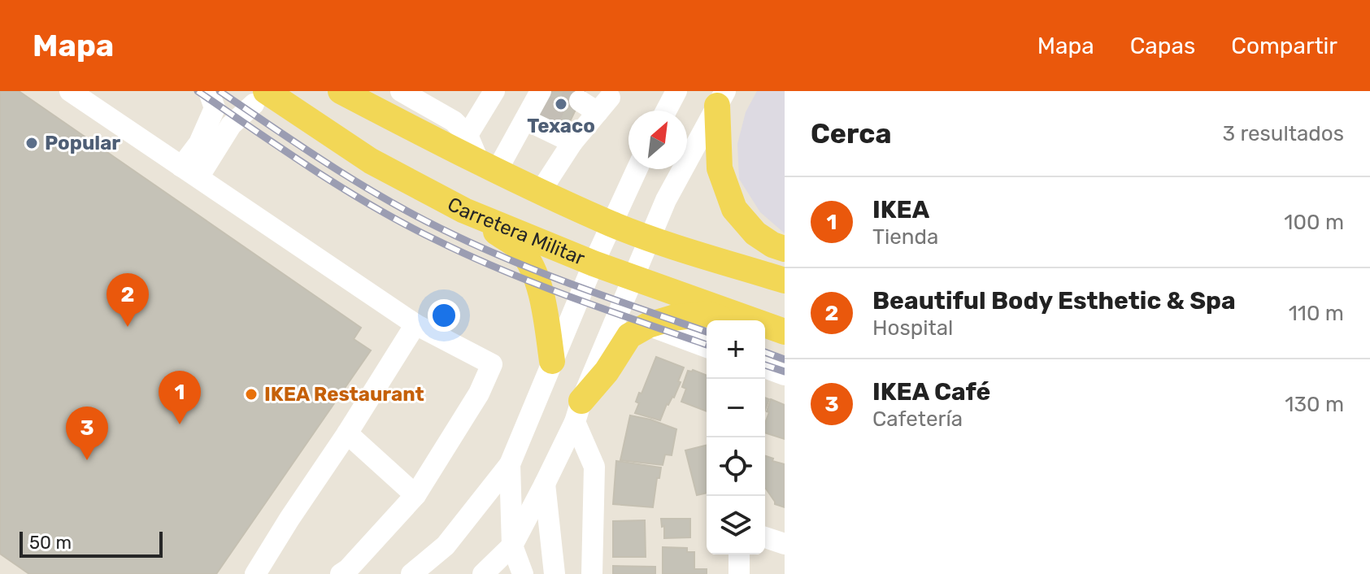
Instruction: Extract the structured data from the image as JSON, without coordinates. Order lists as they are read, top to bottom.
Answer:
{
  "streets": {
    "main road": ["Carretera Militar"]
  },
  "places": ["Texaco", "Popular", "IKEA Restaurant"],
  "scale_bar": "50 m",
  "north": "top right",
  "page": {
    "header": "Mapa",
    "nav": ["Mapa", "Capas", "Compartir"],
    "heading": ["Cerca", "3 resultados"],
    "list": [
      {
        "mark": "1",
        "name": "IKEA",
        "note": "Tienda",
        "value": "100 m"
      },
      {
        "mark": "2",
        "name": "Beautiful Body Esthetic & Spa",
        "note": "Hospital",
        "value": "110 m"
      },
      {
        "mark": "3",
        "name": "IKEA Café",
        "note": "Cafetería",
        "value": "130 m"
      }
    ],
    "pins": ["2", "1", "3"],
    "map_buttons": ["+", "−"],
    "scale": "50 m"
  }
}
